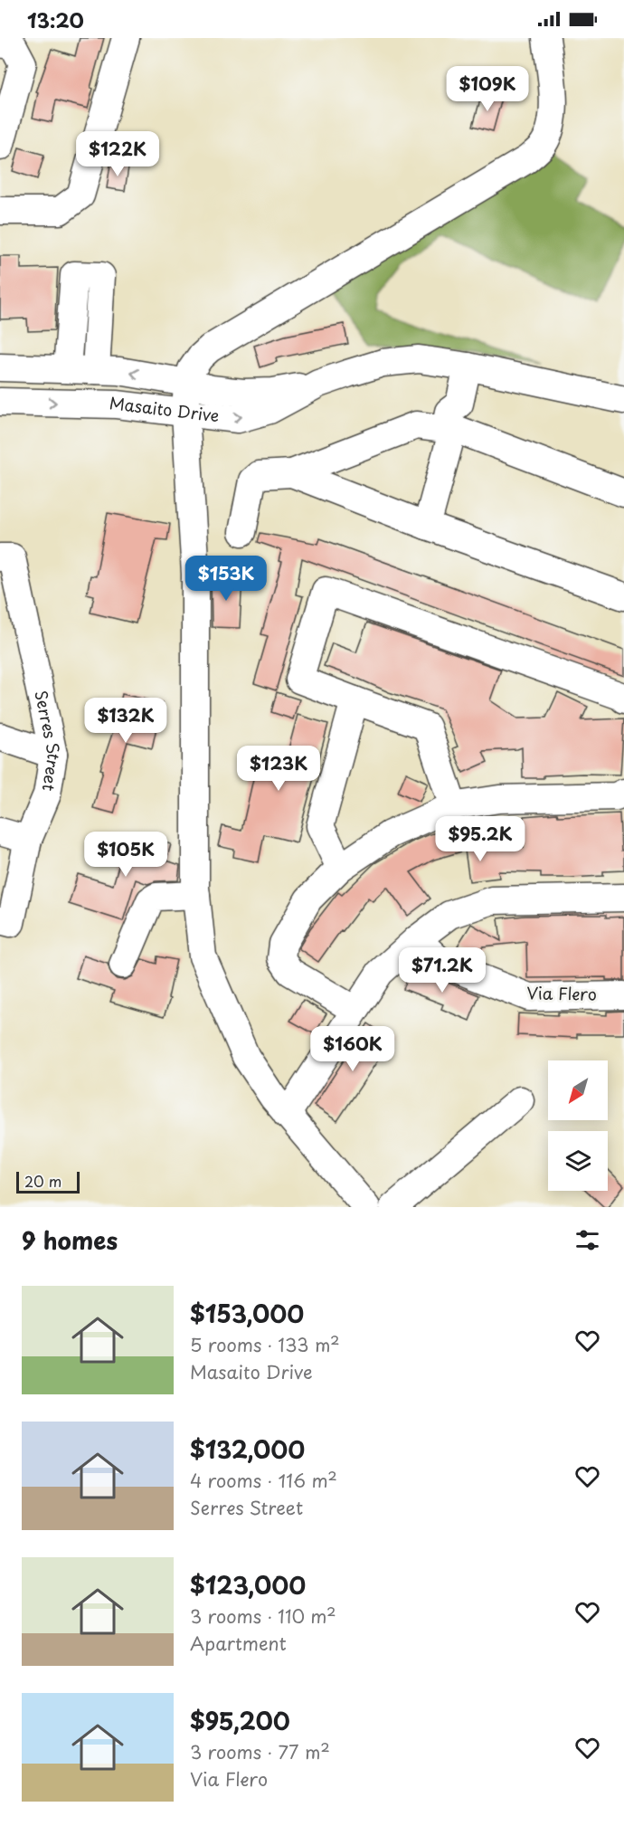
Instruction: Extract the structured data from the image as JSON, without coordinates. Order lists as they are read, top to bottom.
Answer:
{
  "streets": {
    "street": ["Masaito Drive", "Serres Street", "Via Flero"]
  },
  "scale_bar": "20 m",
  "north": "bottom left",
  "page": {
    "status": "13:20",
    "price": [
      "$109K",
      "$122K",
      "$153K",
      "$132K",
      "$123K",
      "$95.2K",
      "$105K",
      "$71.2K",
      "$160K"
    ],
    "scale": "20 m",
    "heading": "9 homes",
    "list": [
      {
        "name": "$153,000",
        "note": "5 rooms · 133 m² · Masaito Drive"
      },
      {
        "name": "$132,000",
        "note": "4 rooms · 116 m² · Serres Street"
      },
      {
        "name": "$123,000",
        "note": "3 rooms · 110 m² · Apartment"
      },
      {
        "name": "$95,200",
        "note": "3 rooms · 77 m² · Via Flero"
      }
    ]
  }
}
